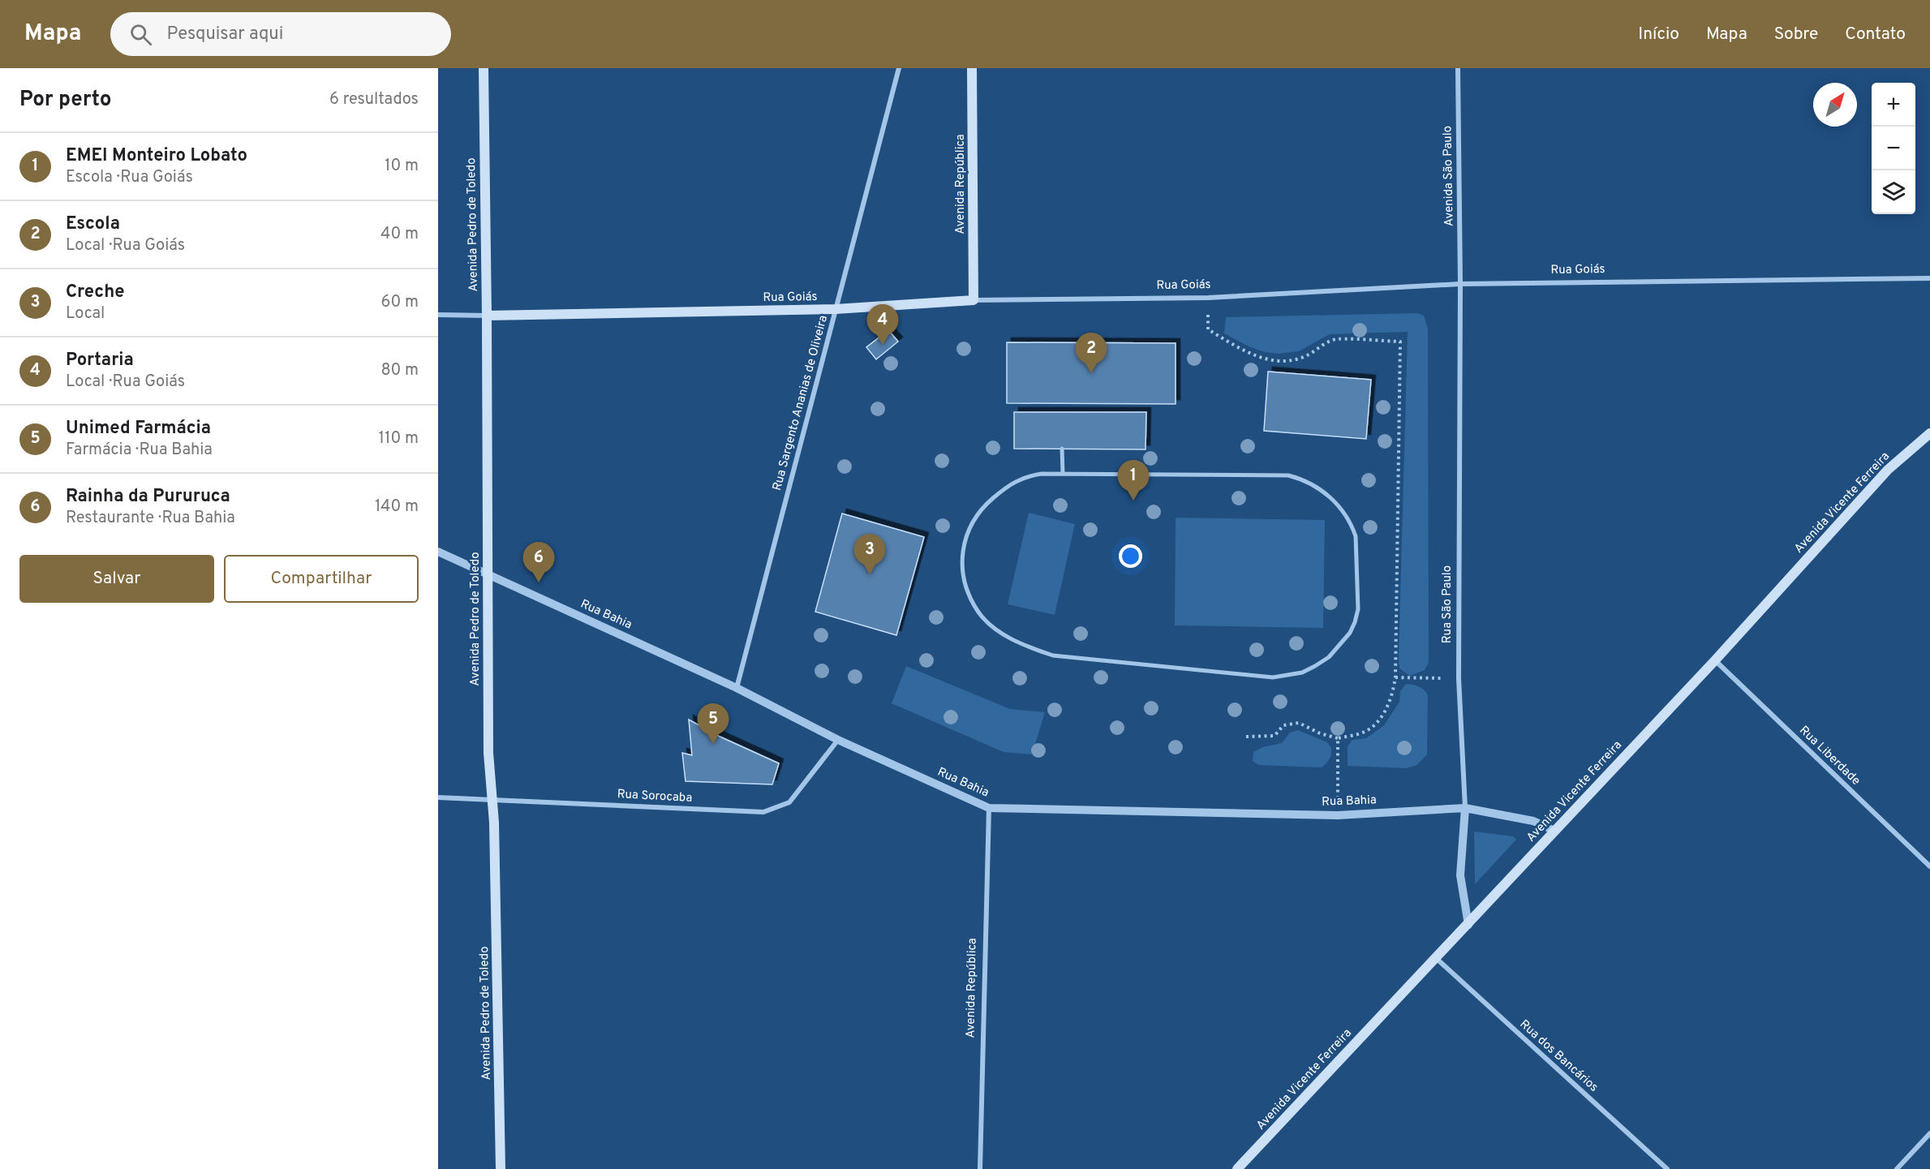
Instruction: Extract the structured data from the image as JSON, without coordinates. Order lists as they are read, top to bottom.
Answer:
{
  "streets": {
    "main road": [
      "Avenida República",
      "Avenida Pedro de Toledo",
      "Rua Goiás",
      "Avenida Vicente Ferreira"
    ],
    "street": [
      "Avenida São Paulo",
      "Rua Sargento Ananias de Oliveira",
      "Rua São Paulo",
      "Rua Bahia",
      "Rua Liberdade",
      "Rua Sorocaba",
      "Rua dos Bancários"
    ]
  },
  "crossings": [
    ["Avenida São Paulo", "Rua Goiás"],
    ["Avenida São Paulo", "Rua São Paulo"],
    ["Avenida República", "Rua Goiás"],
    ["Avenida República", "Rua Bahia"],
    ["Avenida Pedro de Toledo", "Rua Goiás"],
    ["Avenida Pedro de Toledo", "Rua Bahia"],
    ["Avenida Pedro de Toledo", "Rua Sorocaba"],
    ["Rua Goiás", "Rua Sargento Ananias de Oliveira"],
    ["Rua Goiás", "Rua São Paulo"],
    ["Rua Sargento Ananias de Oliveira", "Rua Bahia"],
    ["Avenida Vicente Ferreira", "Rua São Paulo"],
    ["Avenida Vicente Ferreira", "Rua Bahia"],
    ["Avenida Vicente Ferreira", "Rua Liberdade"],
    ["Avenida Vicente Ferreira", "Rua dos Bancários"],
    ["Rua São Paulo", "Rua Bahia"],
    ["Rua Bahia", "Rua Sorocaba"]
  ],
  "north": "top right",
  "page": {
    "header": "Mapa",
    "search": "Pesquisar aqui",
    "nav": [
      "Início",
      "Mapa",
      "Sobre",
      "Contato"
    ],
    "heading": ["Por perto", "6 resultados"],
    "map_buttons": ["+", "−"],
    "list": [
      {
        "mark": "1",
        "name": "EMEI Monteiro Lobato",
        "note": "Escola · Rua Goiás",
        "value": "10 m"
      },
      {
        "mark": "2",
        "name": "Escola",
        "note": "Local · Rua Goiás",
        "value": "40 m"
      },
      {
        "mark": "3",
        "name": "Creche",
        "note": "Local",
        "value": "60 m"
      },
      {
        "mark": "4",
        "name": "Portaria",
        "note": "Local · Rua Goiás",
        "value": "80 m"
      },
      {
        "mark": "5",
        "name": "Unimed Farmácia",
        "note": "Farmácia · Rua Bahia",
        "value": "110 m"
      },
      {
        "mark": "6",
        "name": "Rainha da Pururuca",
        "note": "Restaurante · Rua Bahia",
        "value": "140 m"
      }
    ],
    "pins": [
      "4",
      "2",
      "1",
      "3",
      "6",
      "5"
    ],
    "buttons": ["Salvar", "Compartilhar"]
  }
}
